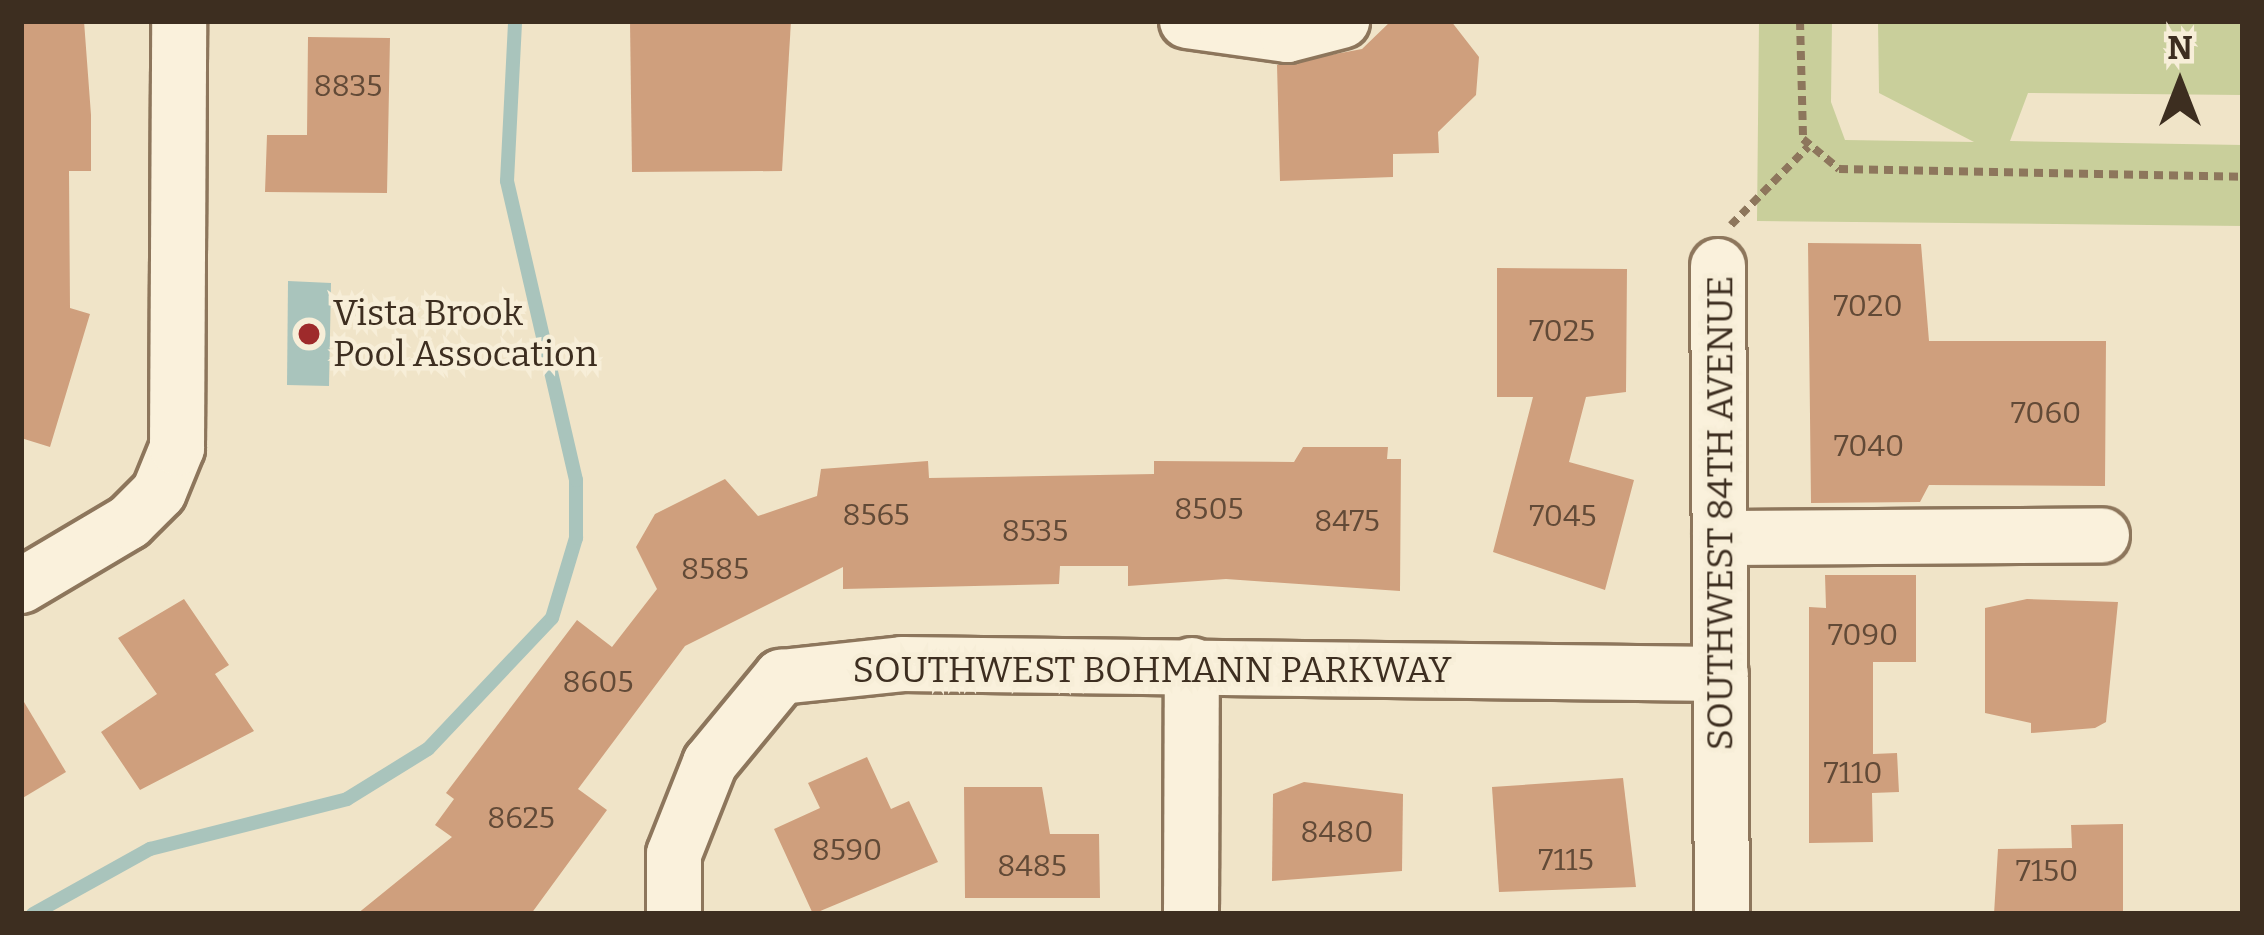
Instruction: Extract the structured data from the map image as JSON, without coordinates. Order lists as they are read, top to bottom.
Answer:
{
  "streets": {
    "street": ["SOUTHWEST 84TH AVENUE", "SOUTHWEST BOHMANN PARKWAY"]
  },
  "crossings": [
    ["SOUTHWEST 84TH AVENUE", "SOUTHWEST BOHMANN PARKWAY"]
  ],
  "places": ["Vista Brook Pool Assocation"],
  "house_numbers": [
    "8835",
    "7020",
    "7025",
    "7060",
    "7040",
    "8505",
    "8565",
    "7045",
    "8475",
    "8535",
    "8585",
    "7090",
    "8605",
    "7110",
    "8625",
    "8480",
    "8590",
    "7115",
    "8485",
    "7150"
  ],
  "north": "top"
}
